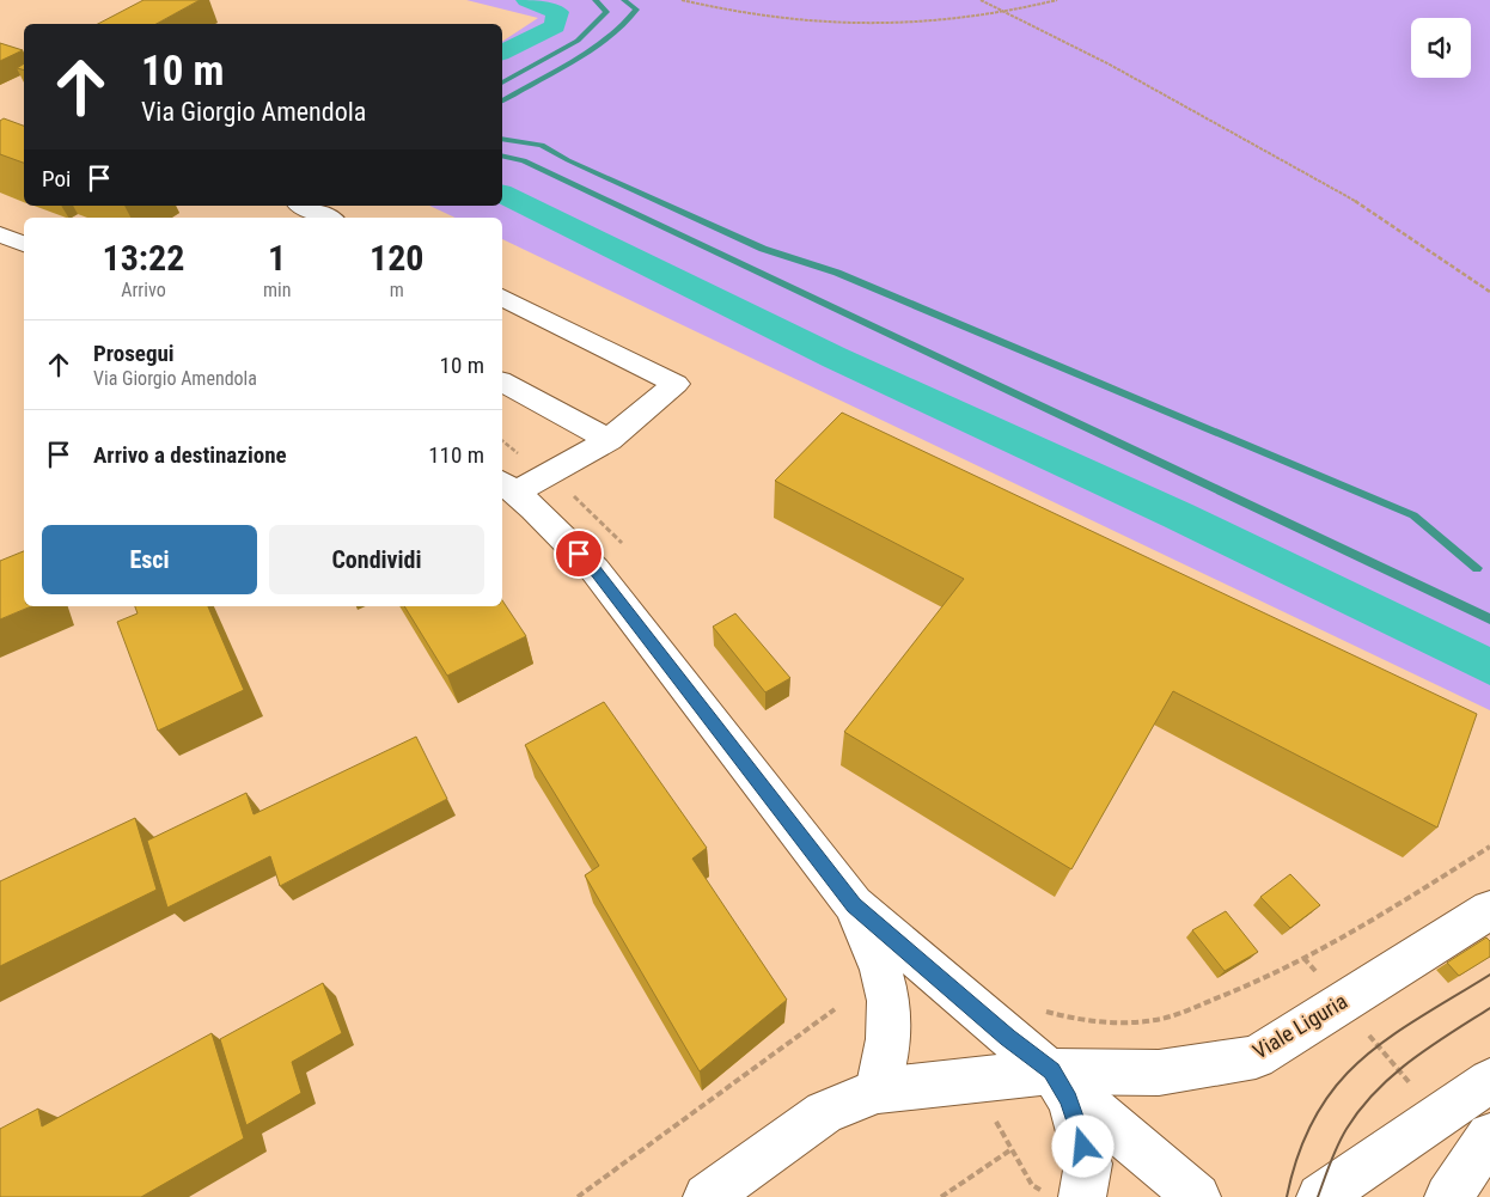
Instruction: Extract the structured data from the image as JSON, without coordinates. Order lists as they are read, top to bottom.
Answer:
{
  "streets": {
    "street": ["Viale Liguria"]
  },
  "page": {
    "turn": ["10 m", "Via Giorgio Amendola"],
    "then": "Poi",
    "eta": [
      "13:22",
      "Arrivo",
      "1",
      "min",
      "120",
      "m"
    ],
    "list": [
      {
        "name": "Prosegui",
        "note": "Via Giorgio Amendola",
        "value": "10 m"
      },
      {
        "name": "Arrivo a destinazione",
        "value": "110 m"
      }
    ],
    "buttons": ["Esci", "Condividi"]
  }
}
